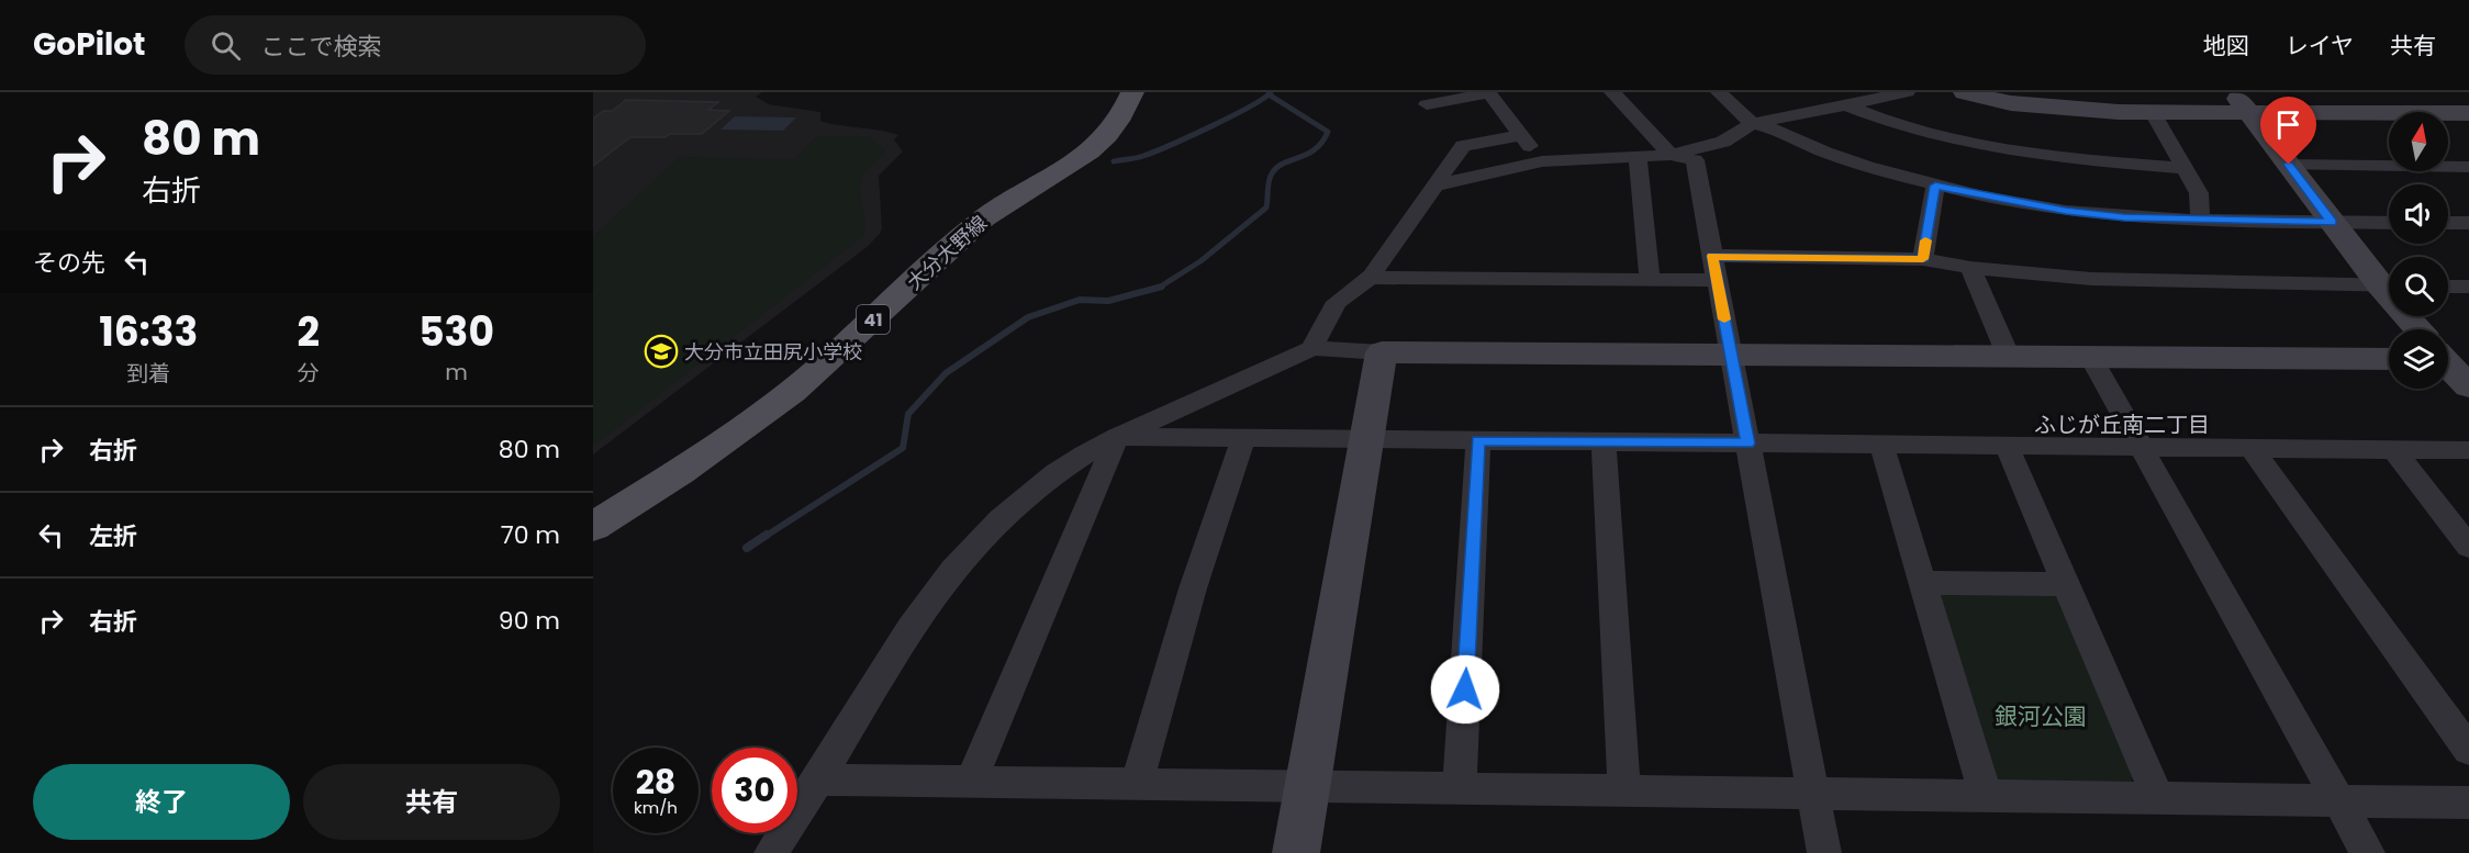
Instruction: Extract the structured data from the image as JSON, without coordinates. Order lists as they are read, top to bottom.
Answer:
{
  "streets": {
    "main road": ["大分大野線", "41"]
  },
  "districts": ["ふじが丘南二丁目"],
  "parks": ["銀河公園"],
  "places": {
    "school or university": ["大分市立田尻小学校"]
  },
  "north": "top",
  "page": {
    "header": "GoPilot",
    "search": "ここで検索",
    "nav": ["地図", "レイヤ", "共有"],
    "turn": ["80 m", "右折"],
    "then": "その先",
    "eta": [
      "16:33",
      "到着",
      "2",
      "分",
      "530",
      "m"
    ],
    "list": [
      {
        "name": "右折",
        "value": "80 m"
      },
      {
        "name": "左折",
        "value": "70 m"
      },
      {
        "name": "右折",
        "value": "90 m"
      }
    ],
    "speed": "28 km/h",
    "limit": "30",
    "buttons": ["終了", "共有"]
  }
}
